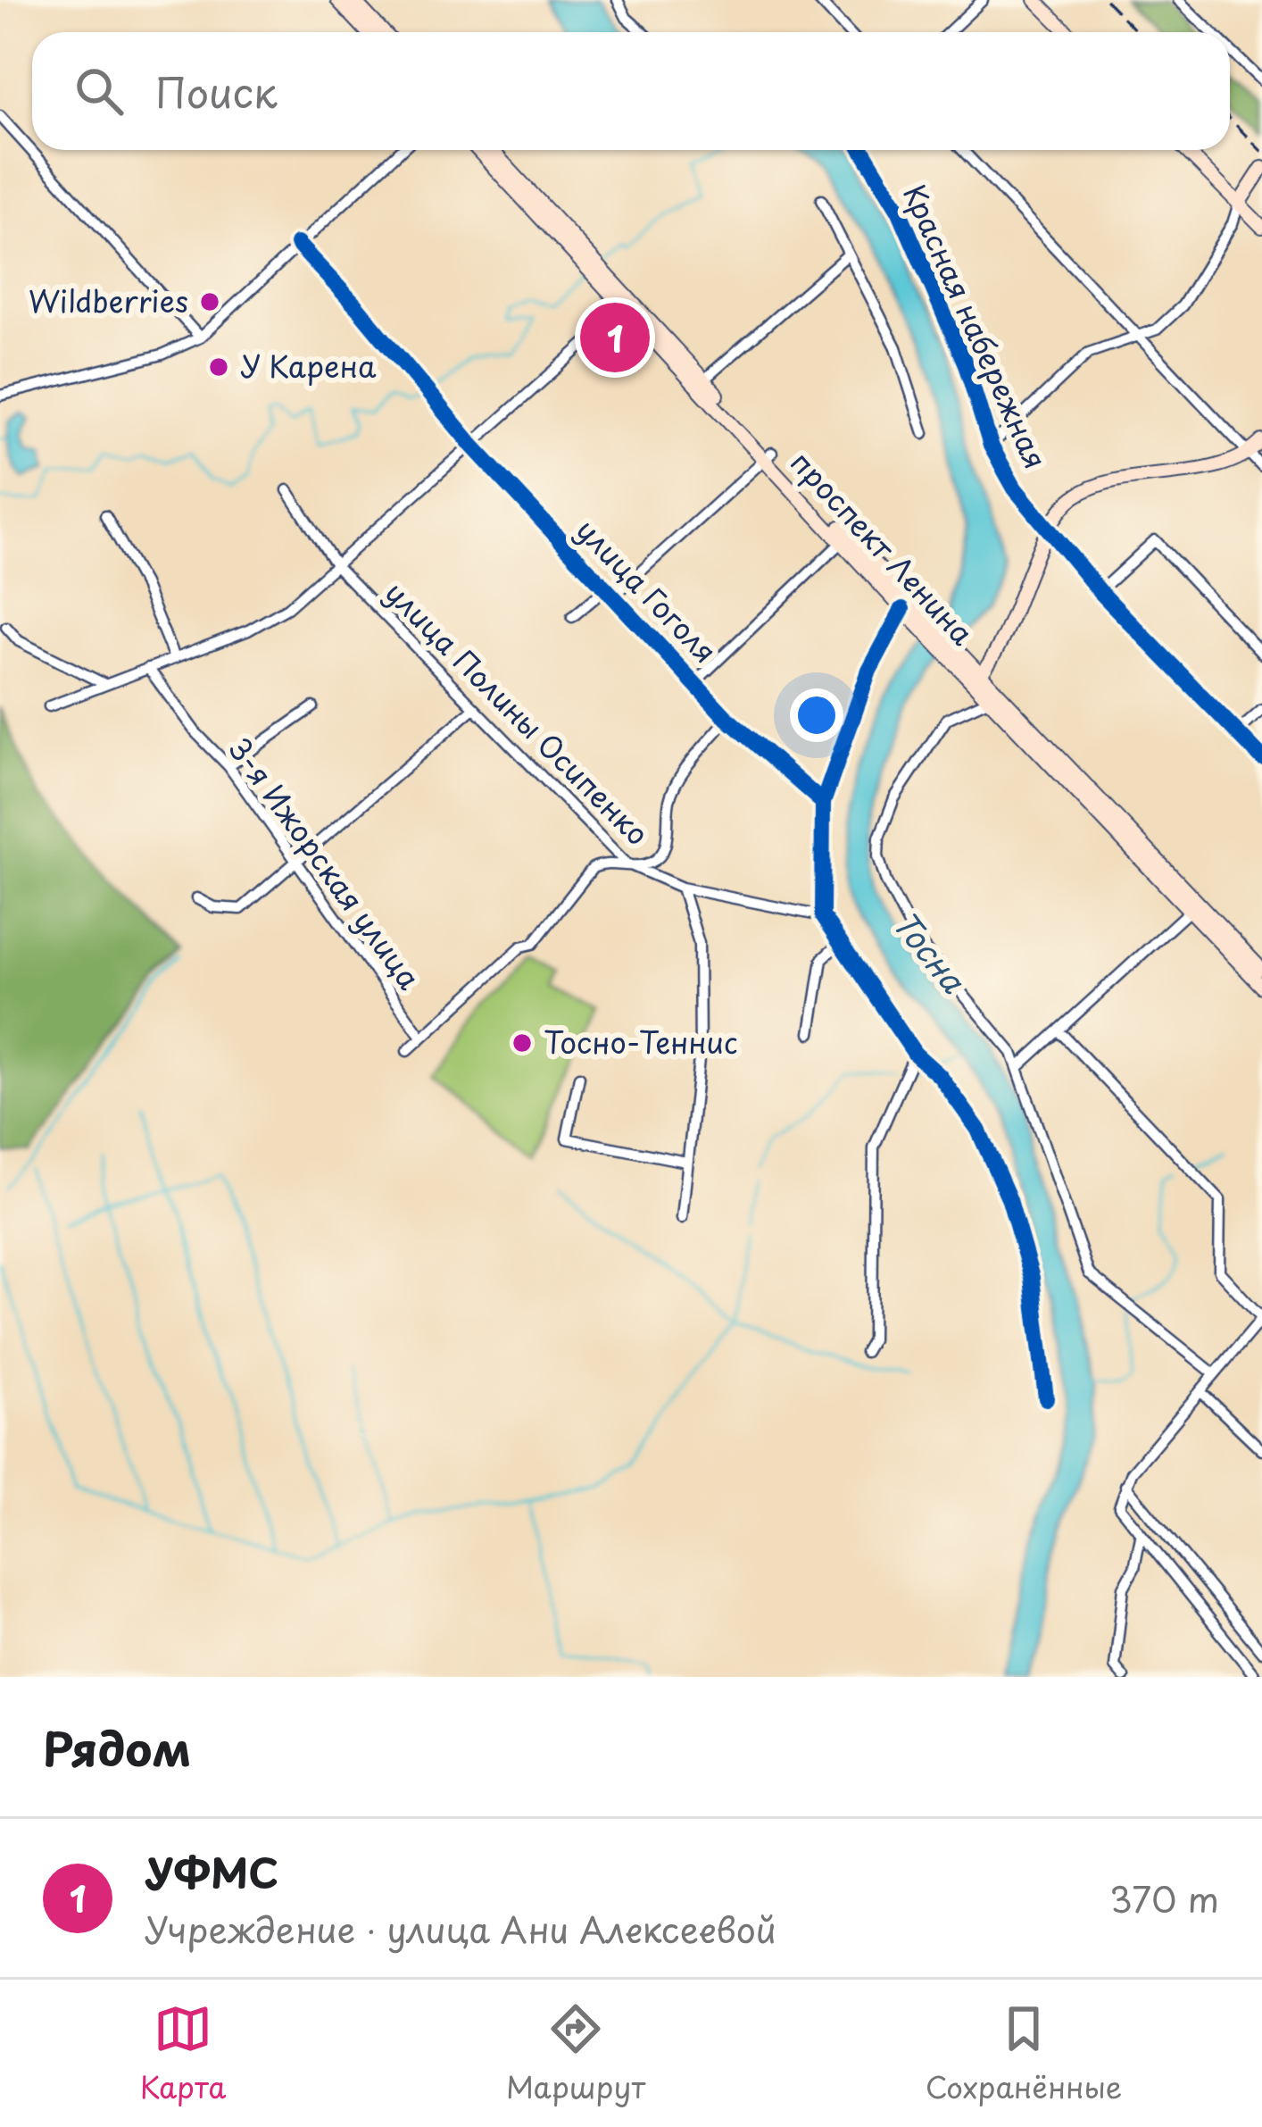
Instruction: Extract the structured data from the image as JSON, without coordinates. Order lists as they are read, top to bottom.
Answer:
{
  "streets": {
    "main road": ["проспект Ленина"],
    "street": [
      "Красная набережная",
      "улица Гоголя",
      "улица Полины Осипенко",
      "3-я Ижорская улица"
    ]
  },
  "water": ["Тосна"],
  "places": ["Wildberries", "У Карена", "Тосно-Теннис"],
  "page": {
    "search": "Поиск",
    "pins": "1",
    "heading": "Рядом",
    "list": [
      {
        "mark": "1",
        "name": "УФМС",
        "note": "Учреждение · улица Ани Алексеевой",
        "value": "370 m"
      }
    ],
    "nav": ["Карта", "Маршрут", "Сохранённые"]
  }
}
